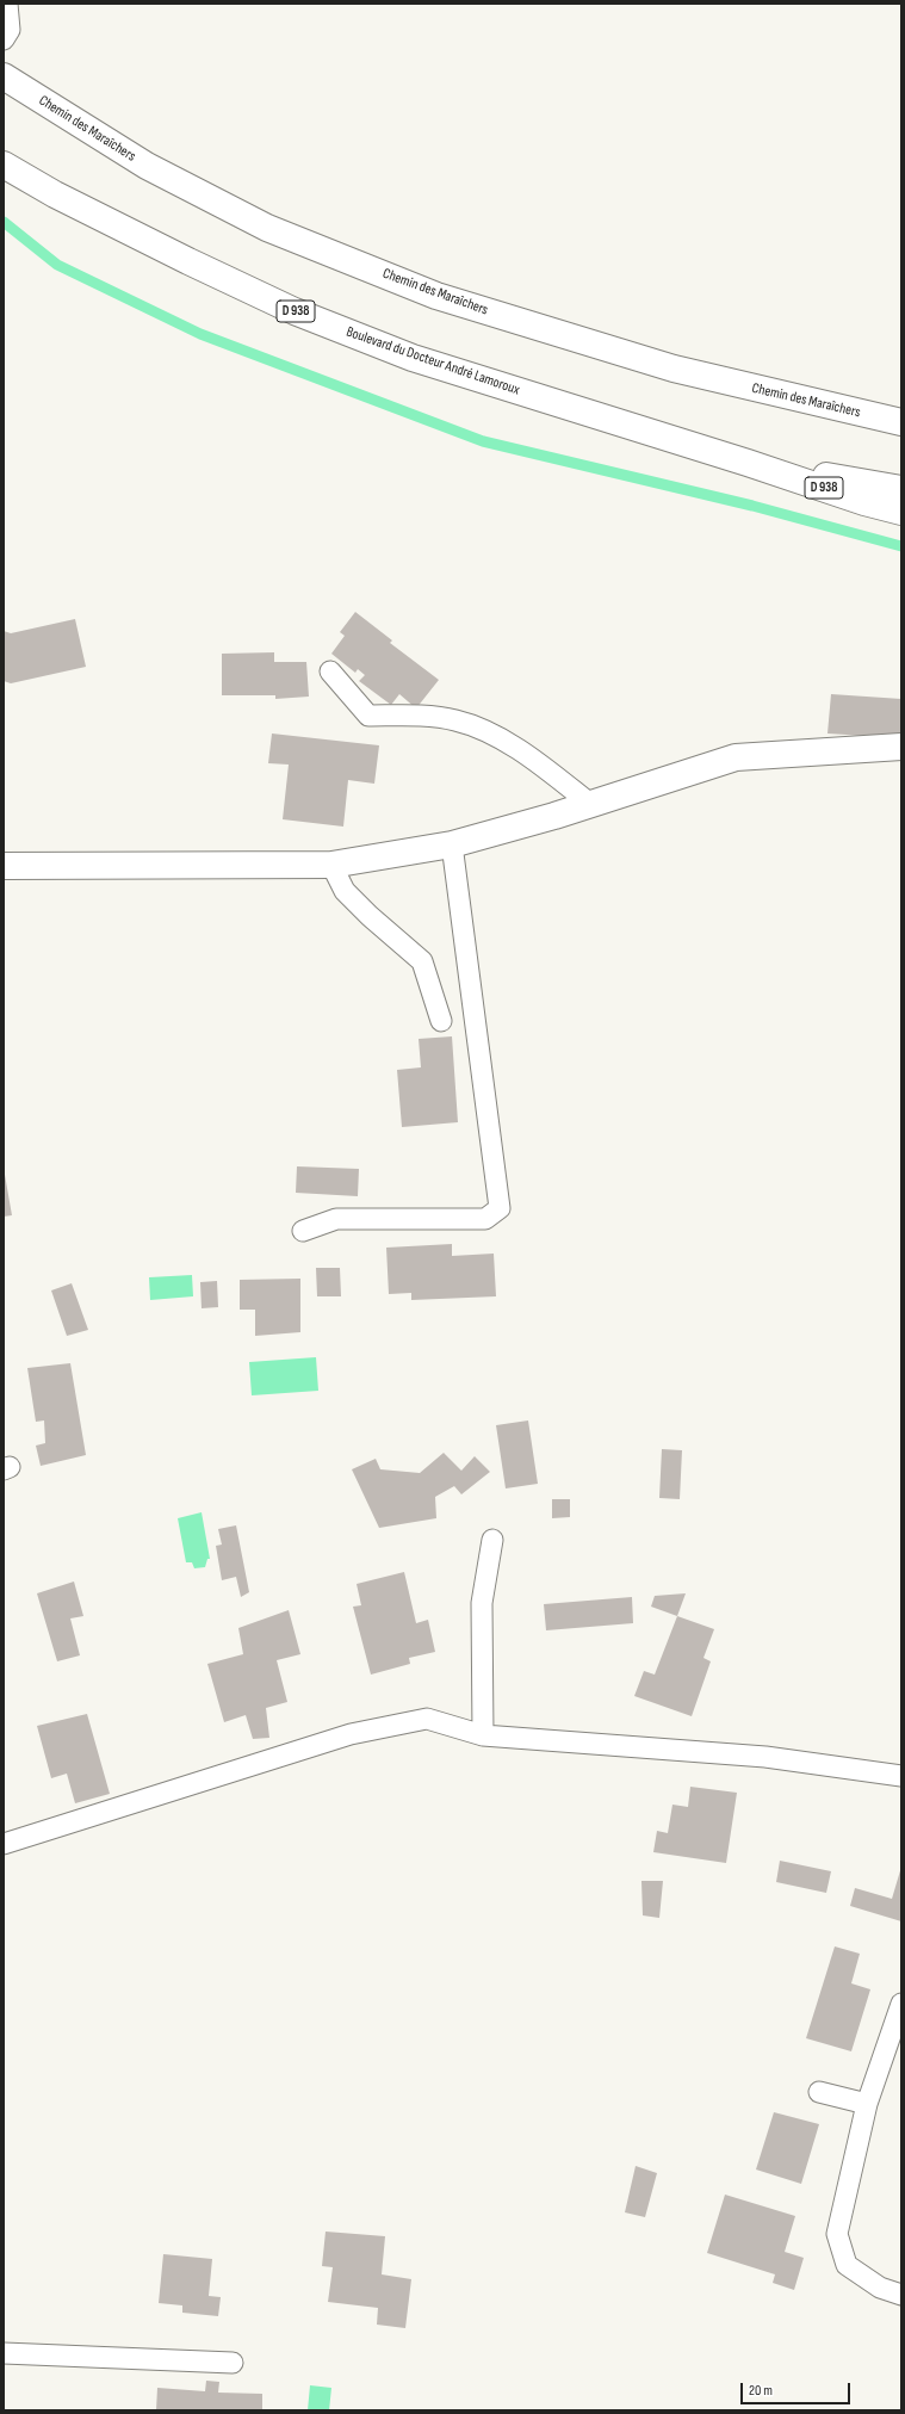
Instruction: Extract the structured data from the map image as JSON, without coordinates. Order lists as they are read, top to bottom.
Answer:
{
  "streets": {
    "street": ["Chemin des Maraîchers", "D 938", "Boulevard du Docteur André Lamoroux"]
  },
  "scale_bar": "20 m"
}
